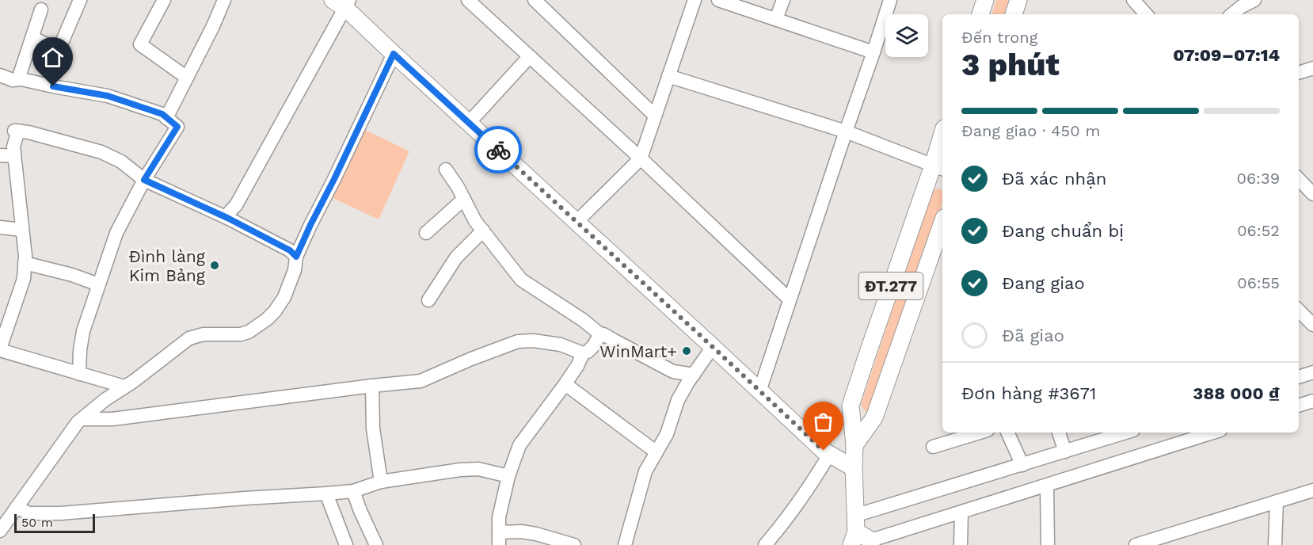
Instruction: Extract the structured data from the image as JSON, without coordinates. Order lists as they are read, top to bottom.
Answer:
{
  "streets": {
    "main road": ["ĐT.277"]
  },
  "places": ["Đình làng Kim Bảng", "WinMart+"],
  "scale_bar": "50 m",
  "page": {
    "heading": ["3 phút", "Đến trong", "07:09–07:14"],
    "panel": ["Đơn hàng #3671", "388 000 ₫"],
    "bar": "Đang giao · 450 m",
    "list": [
      ["Đã xác nhận", "06:39"],
      ["Đang chuẩn bị", "06:52"],
      ["Đang giao", "06:55"],
      "Đã giao"
    ],
    "scale": "50 m"
  }
}
